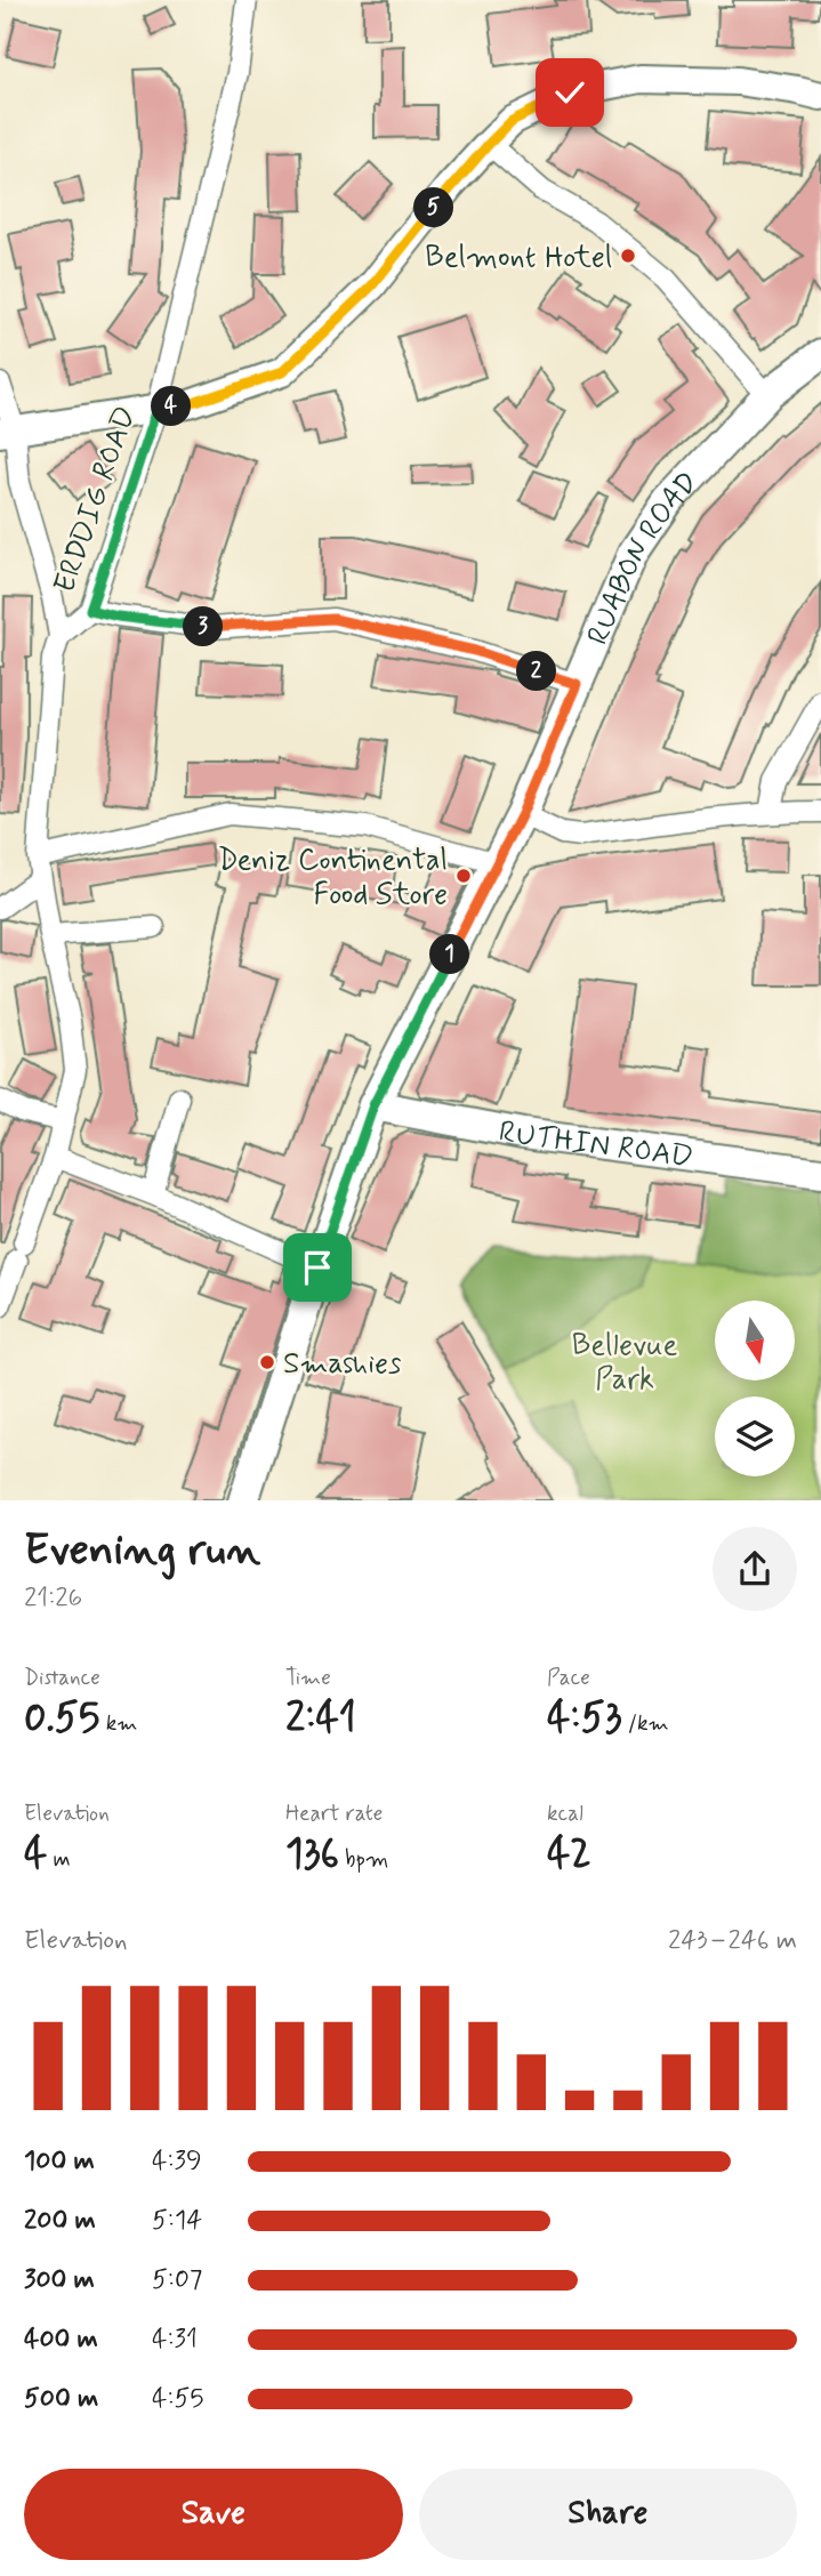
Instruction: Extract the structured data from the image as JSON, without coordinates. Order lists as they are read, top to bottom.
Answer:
{
  "streets": {
    "main road": ["RUABON ROAD", "RUTHIN ROAD"],
    "street": ["ERDDIG ROAD"]
  },
  "crossings": [
    ["RUABON ROAD", "RUTHIN ROAD"]
  ],
  "parks": ["Bellevue Park"],
  "places": ["Belmont Hotel", "Deniz Continental Food Store", "Smashies"],
  "north": "bottom",
  "page": {
    "pins": [
      "5",
      "4",
      "3",
      "2",
      "1"
    ],
    "heading": ["Evening run", "21:26"],
    "stats": [
      ["Distance", "0.55 km"],
      ["Time", "2:41"],
      ["Pace", "4:53 /km"],
      ["Elevation", "4 m"],
      ["Heart rate", "136 bpm"],
      ["kcal", "42"]
    ],
    "chart": ["Elevation", "243–246 m"],
    "list": [
      {
        "name": "100 m",
        "note": "4:39"
      },
      {
        "name": "200 m",
        "note": "5:14"
      },
      {
        "name": "300 m",
        "note": "5:07"
      },
      {
        "name": "400 m",
        "note": "4:31"
      },
      {
        "name": "500 m",
        "note": "4:55"
      }
    ],
    "buttons": ["Save", "Share"]
  }
}
